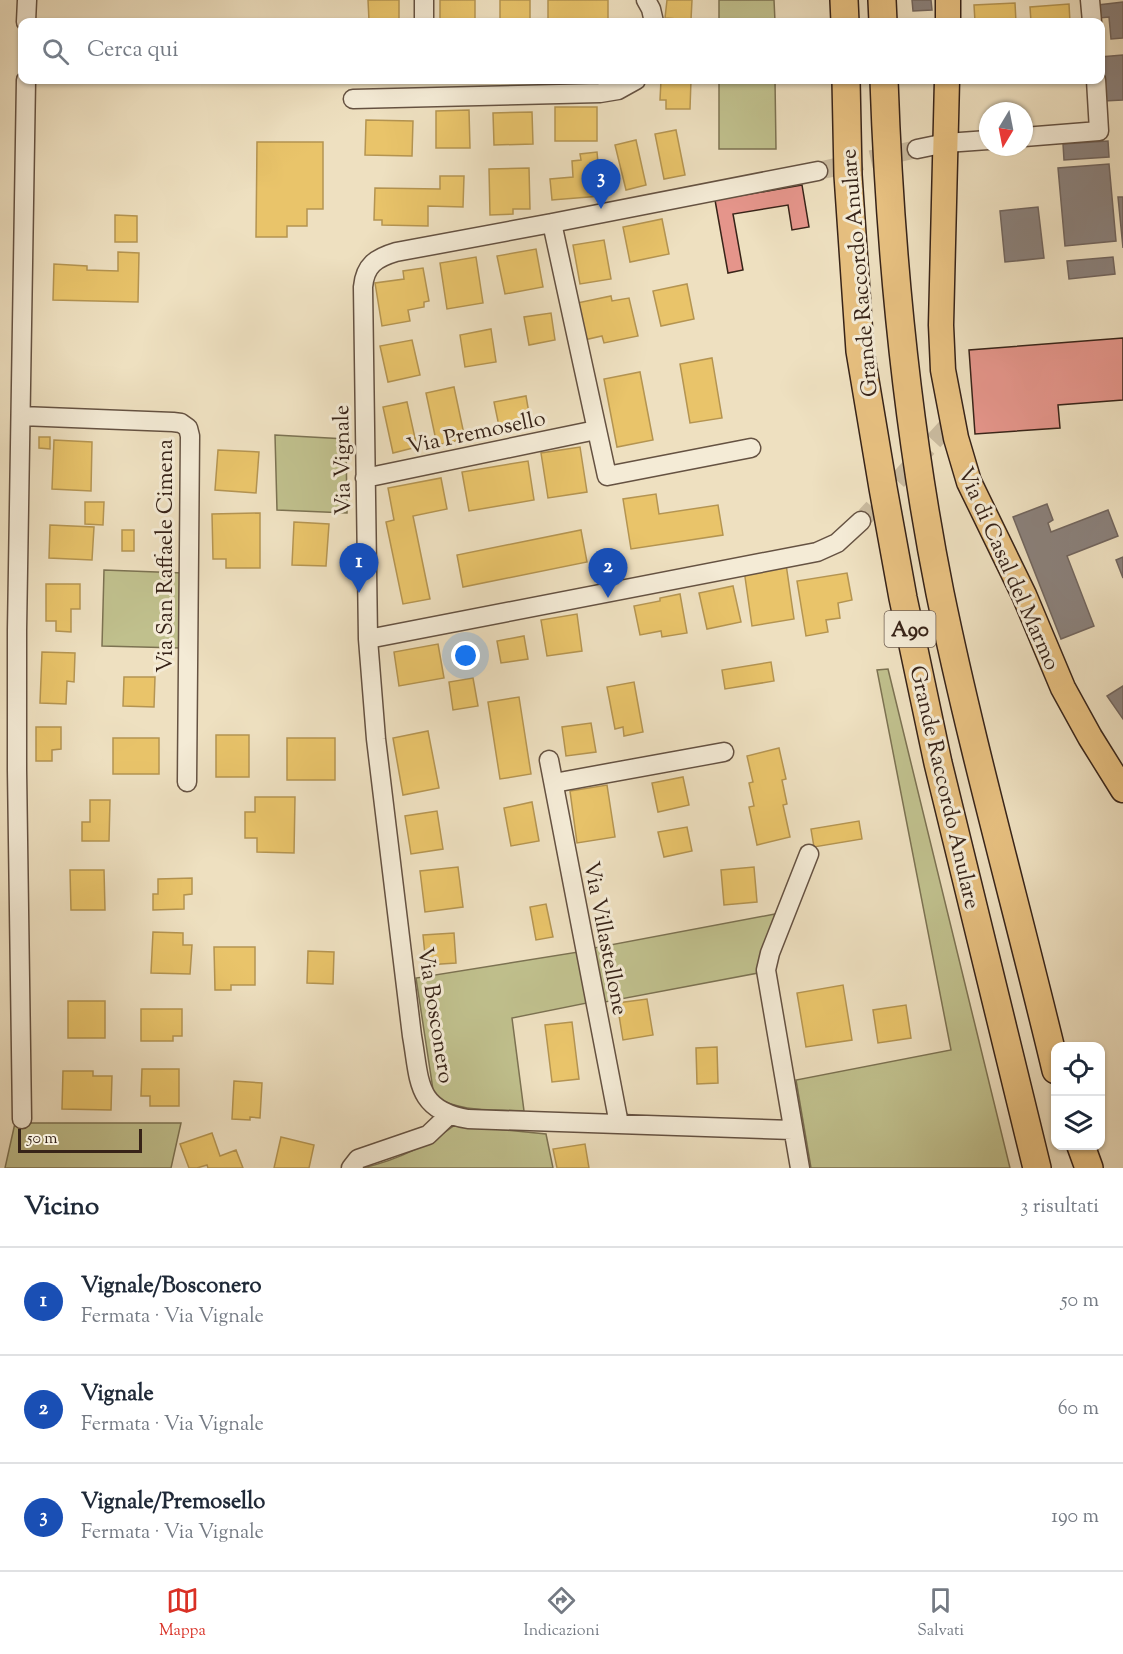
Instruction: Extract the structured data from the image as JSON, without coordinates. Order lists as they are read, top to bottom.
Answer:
{
  "streets": {
    "highway": ["Grande Raccordo Anulare", "A90"],
    "main road": ["Via di Casal del Marmo"],
    "street": [
      "Via Premosello",
      "Via Vignale",
      "Via San Raffaele Cimena",
      "Via Villastellone",
      "Via Bosconero"
    ]
  },
  "crossings": [
    ["Via Premosello", "Via Vignale"],
    ["Via Vignale", "Via Bosconero"],
    ["Via Villastellone", "Via Bosconero"]
  ],
  "scale_bar": "50 m",
  "north": "bottom",
  "page": {
    "search": "Cerca qui",
    "pins": ["3", "1", "2"],
    "scale": "50 m",
    "heading": ["Vicino", "3 risultati"],
    "list": [
      {
        "mark": "1",
        "name": "Vignale/Bosconero",
        "note": "Fermata · Via Vignale",
        "value": "50 m"
      },
      {
        "mark": "2",
        "name": "Vignale",
        "note": "Fermata · Via Vignale",
        "value": "60 m"
      },
      {
        "mark": "3",
        "name": "Vignale/Premosello",
        "note": "Fermata · Via Vignale",
        "value": "190 m"
      }
    ],
    "nav": ["Mappa", "Indicazioni", "Salvati"]
  }
}
